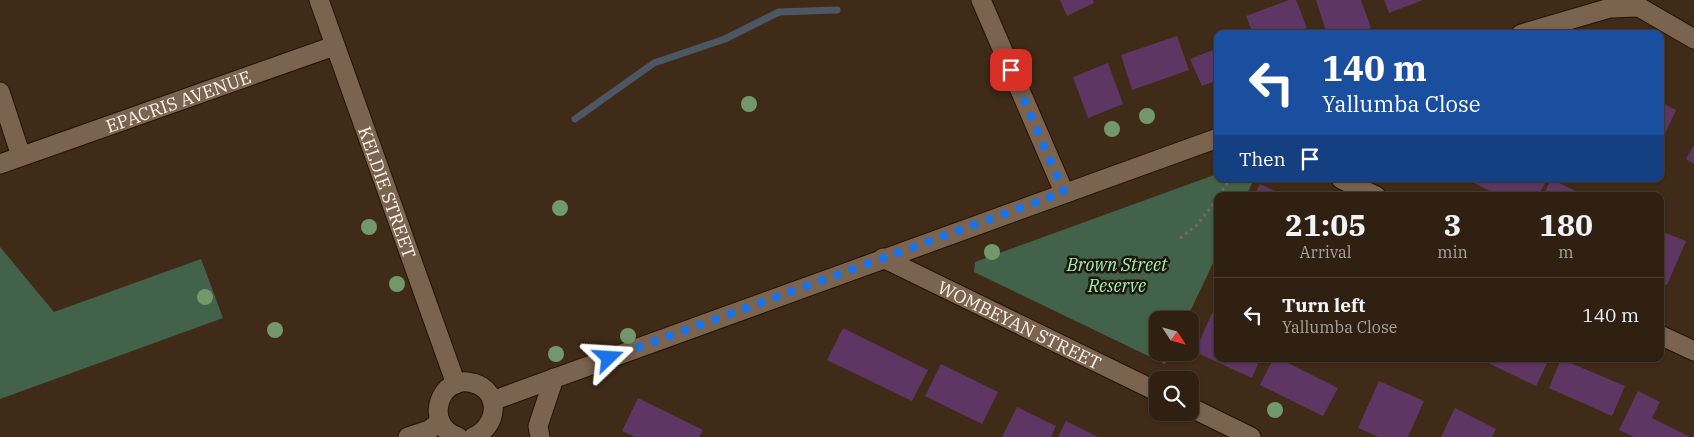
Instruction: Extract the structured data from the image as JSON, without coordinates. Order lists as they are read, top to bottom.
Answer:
{
  "streets": {
    "street": ["EPACRIS AVENUE", "KELDIE STREET", "WOMBEYAN STREET"]
  },
  "crossings": [
    ["EPACRIS AVENUE", "KELDIE STREET"]
  ],
  "parks": ["Brown Street Reserve"],
  "north": "bottom right",
  "page": {
    "turn": ["140 m", "Yallumba Close"],
    "then": "Then",
    "eta": [
      "21:05",
      "Arrival",
      "3",
      "min",
      "180",
      "m"
    ],
    "list": [
      {
        "name": "Turn left",
        "note": "Yallumba Close",
        "value": "140 m"
      }
    ]
  }
}
